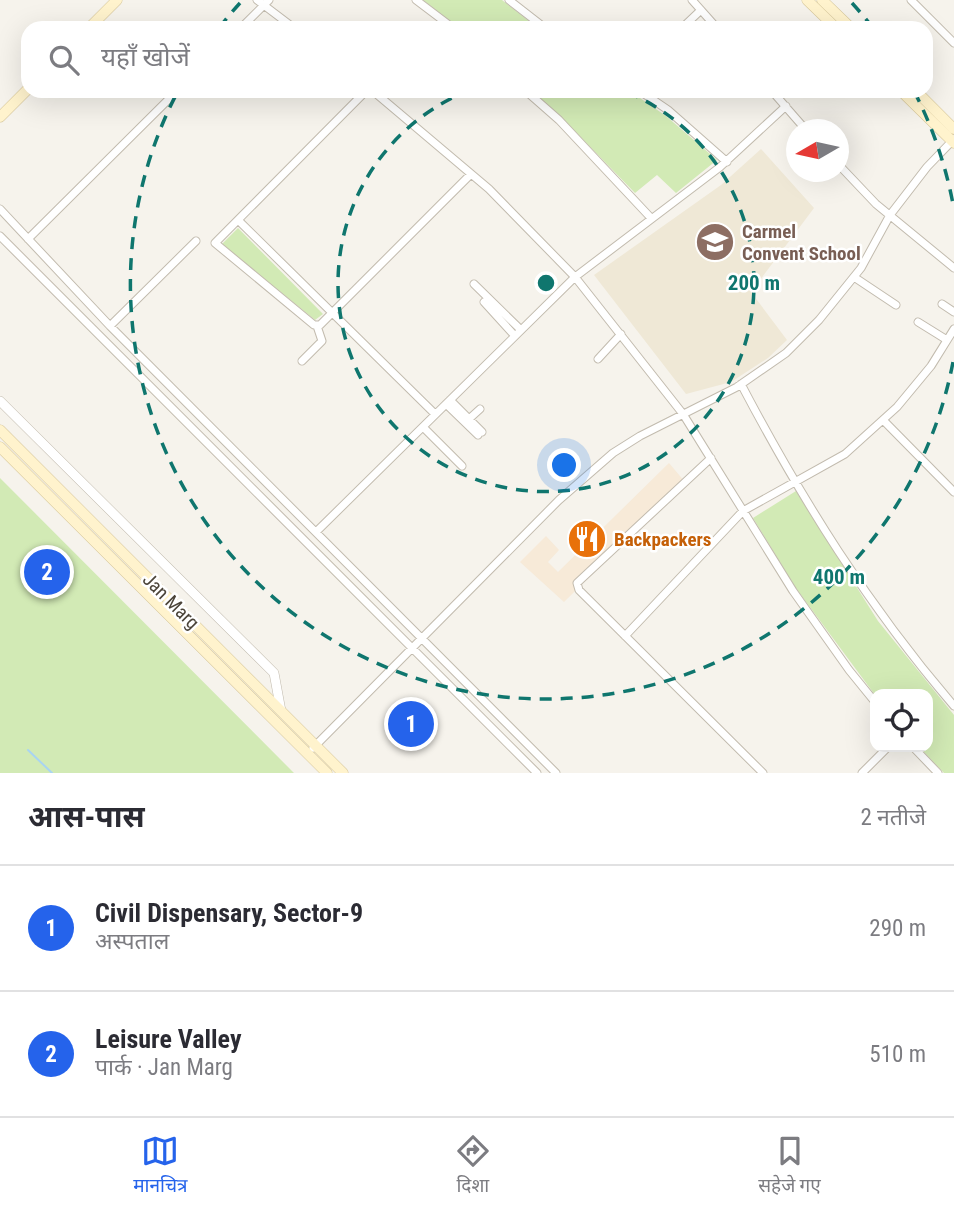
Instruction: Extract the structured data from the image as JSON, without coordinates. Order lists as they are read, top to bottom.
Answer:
{
  "streets": {
    "main road": ["Jan Marg"]
  },
  "places": {
    "school or university": ["Carmel Convent School"],
    "restaurant": ["Backpackers"]
  },
  "north": "left",
  "page": {
    "search": "यहाँ खोजें",
    "pins": ["2", "1"],
    "heading": ["आस-पास", "2 नतीजे"],
    "list": [
      {
        "mark": "1",
        "name": "Civil Dispensary, Sector-9",
        "note": "अस्पताल",
        "value": "290 m"
      },
      {
        "mark": "2",
        "name": "Leisure Valley",
        "note": "पार्क · Jan Marg",
        "value": "510 m"
      }
    ],
    "nav": ["मानचित्र", "दिशा", "सहेजे गए"]
  },
  "rings": ["200 m", "400 m"]
}
